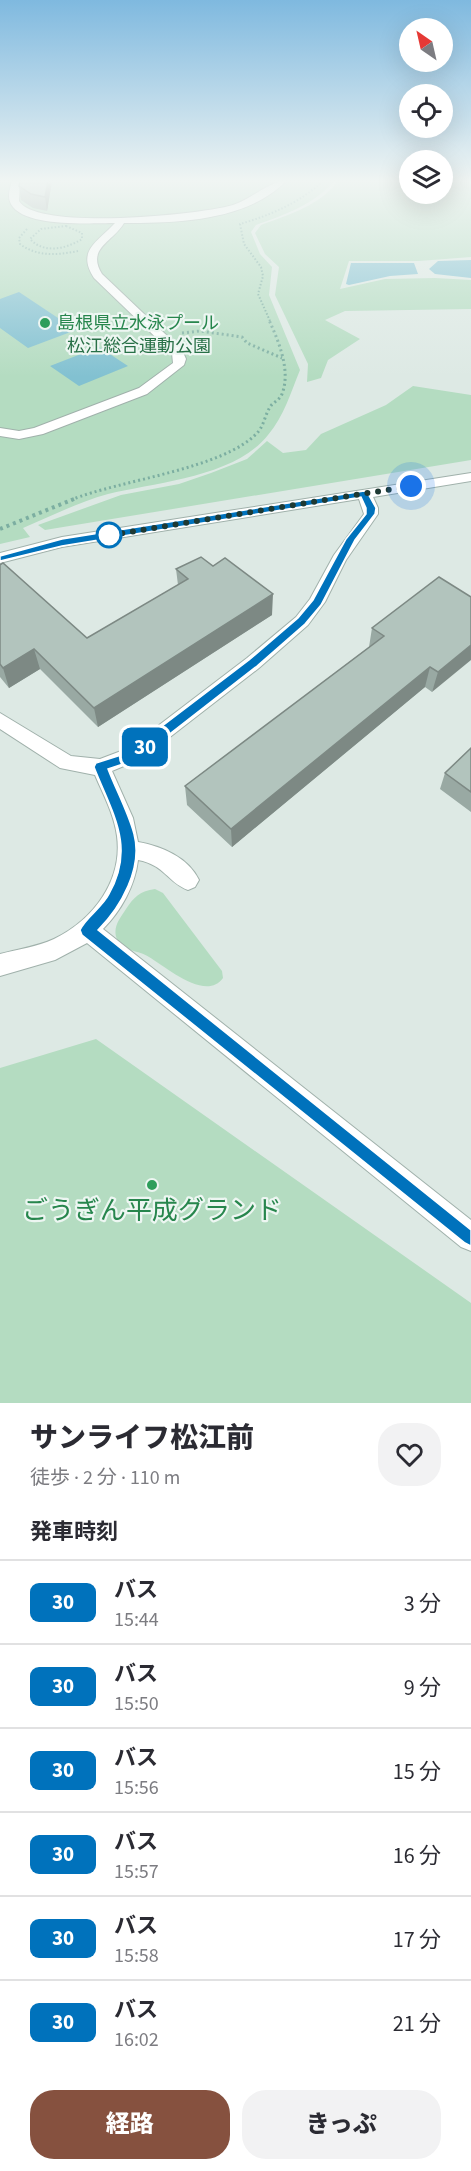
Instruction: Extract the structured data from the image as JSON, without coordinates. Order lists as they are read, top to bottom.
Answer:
{
  "parks": ["松江総合運動公園"],
  "places": ["島根県立水泳プール", "ごうぎん平成グランド"],
  "lines": ["bus line 30"],
  "north": "top left",
  "page": {
    "on_map": "30",
    "heading": [
      ["サンライフ松江前", "徒歩 · 2 分 · 110 m"],
      "発車時刻"
    ],
    "list": [
      {
        "mark": "30",
        "name": "バス",
        "note": "15:44",
        "value": "3 分"
      },
      {
        "mark": "30",
        "name": "バス",
        "note": "15:50",
        "value": "9 分"
      },
      {
        "mark": "30",
        "name": "バス",
        "note": "15:56",
        "value": "15 分"
      },
      {
        "mark": "30",
        "name": "バス",
        "note": "15:57",
        "value": "16 分"
      },
      {
        "mark": "30",
        "name": "バス",
        "note": "15:58",
        "value": "17 分"
      },
      {
        "mark": "30",
        "name": "バス",
        "note": "16:02",
        "value": "21 分"
      }
    ],
    "buttons": ["経路", "きっぷ"]
  }
}
